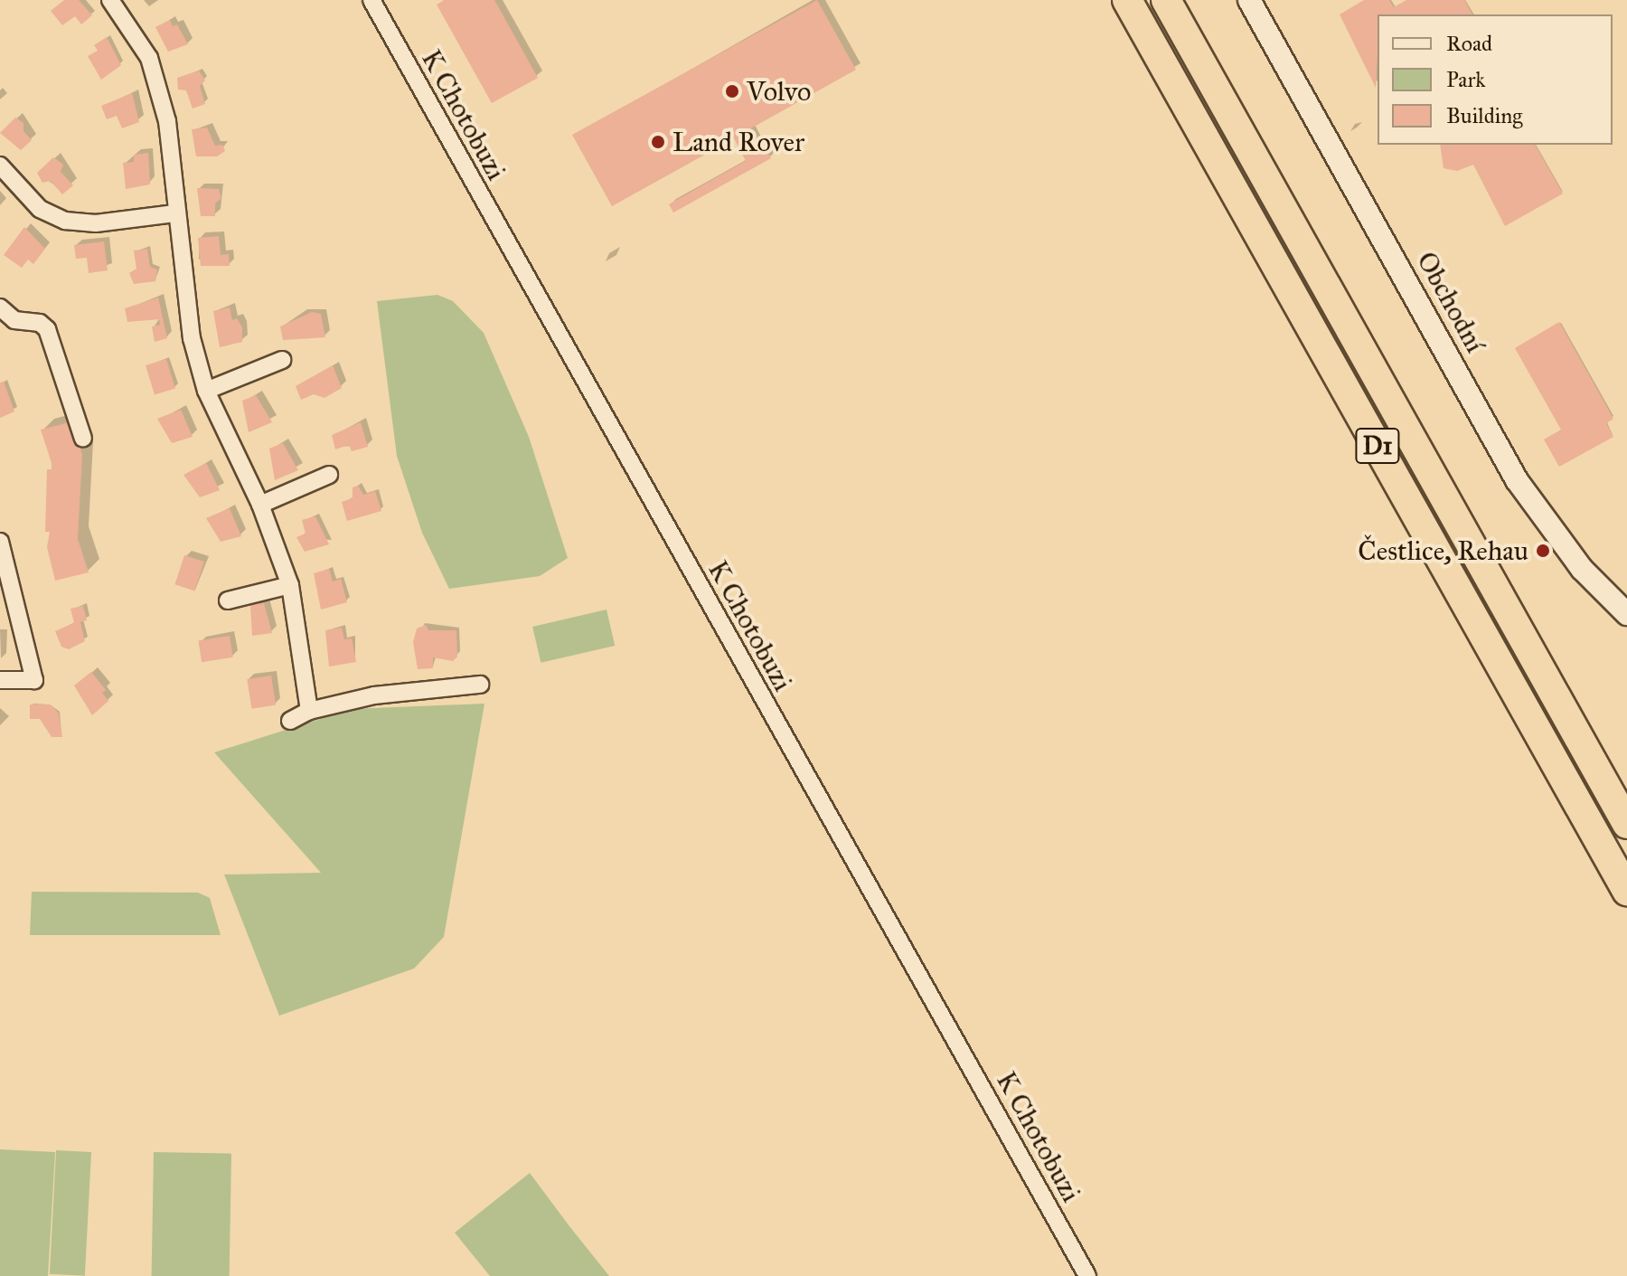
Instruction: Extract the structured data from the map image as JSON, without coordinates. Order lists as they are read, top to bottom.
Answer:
{
  "streets": {
    "highway": ["D1"],
    "street": ["K Chotobuzi", "Obchodní"]
  },
  "places": ["Volvo", "Land Rover", "Čestlice, Rehau"],
  "legend": ["Road", "Park", "Building"]
}
